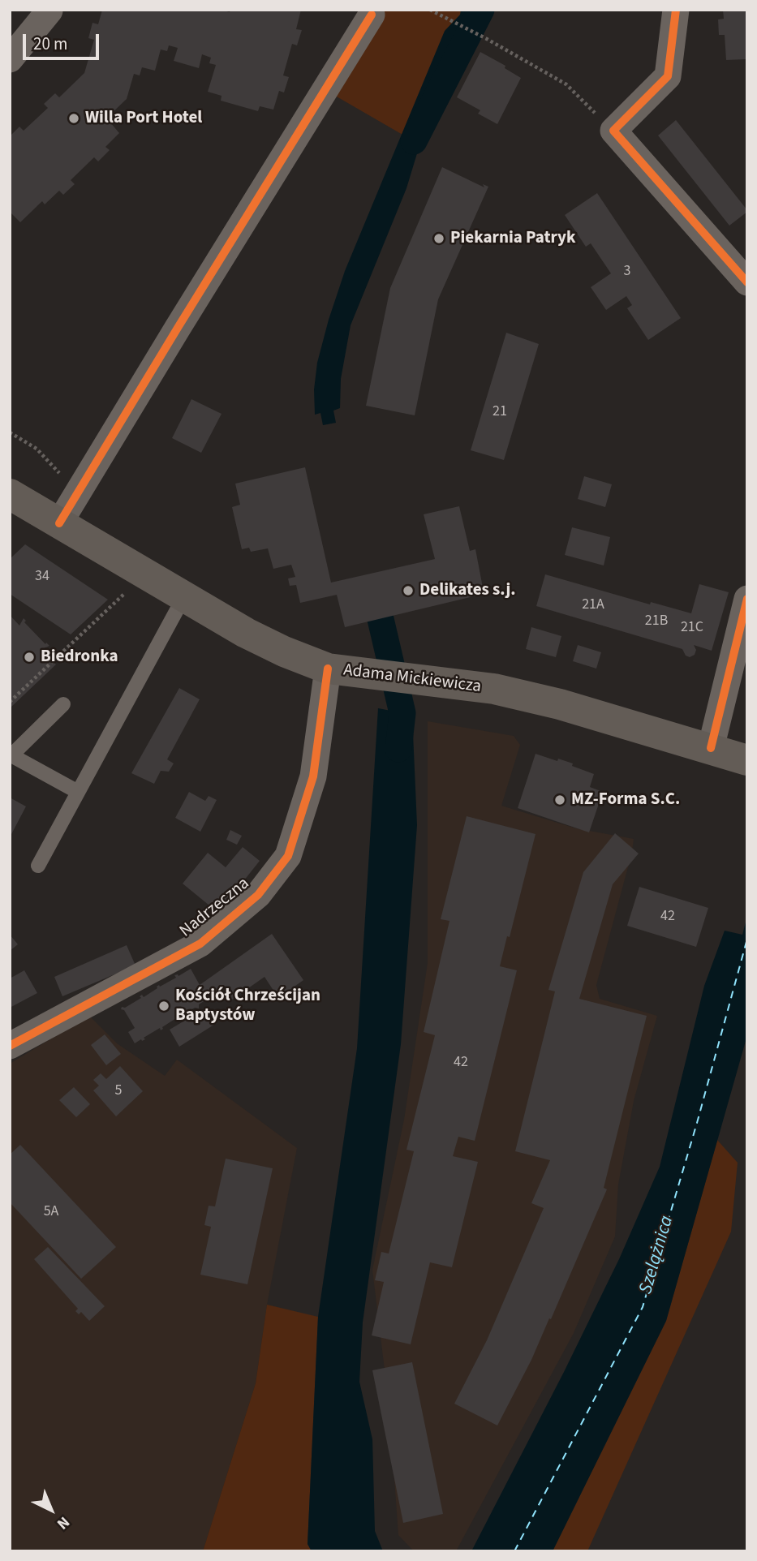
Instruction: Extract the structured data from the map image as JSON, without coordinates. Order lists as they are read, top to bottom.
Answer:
{
  "streets": {
    "main road": ["Adama Mickiewicza"],
    "street": ["Nadrzeczna"]
  },
  "crossings": [
    ["Adama Mickiewicza", "Nadrzeczna"]
  ],
  "water": ["Szelążnica"],
  "places": [
    "Willa Port Hotel",
    "Piekarnia Patryk",
    "Delikates s.j.",
    "Biedronka",
    "MZ-Forma S.C.",
    "Kościół Chrześcijan Baptystów"
  ],
  "house_numbers": [
    "3",
    "21",
    "34",
    "21A",
    "21B",
    "21C",
    "42",
    "42",
    "5",
    "5A"
  ],
  "scale_bar": "20 m",
  "north": "bottom right"
}
